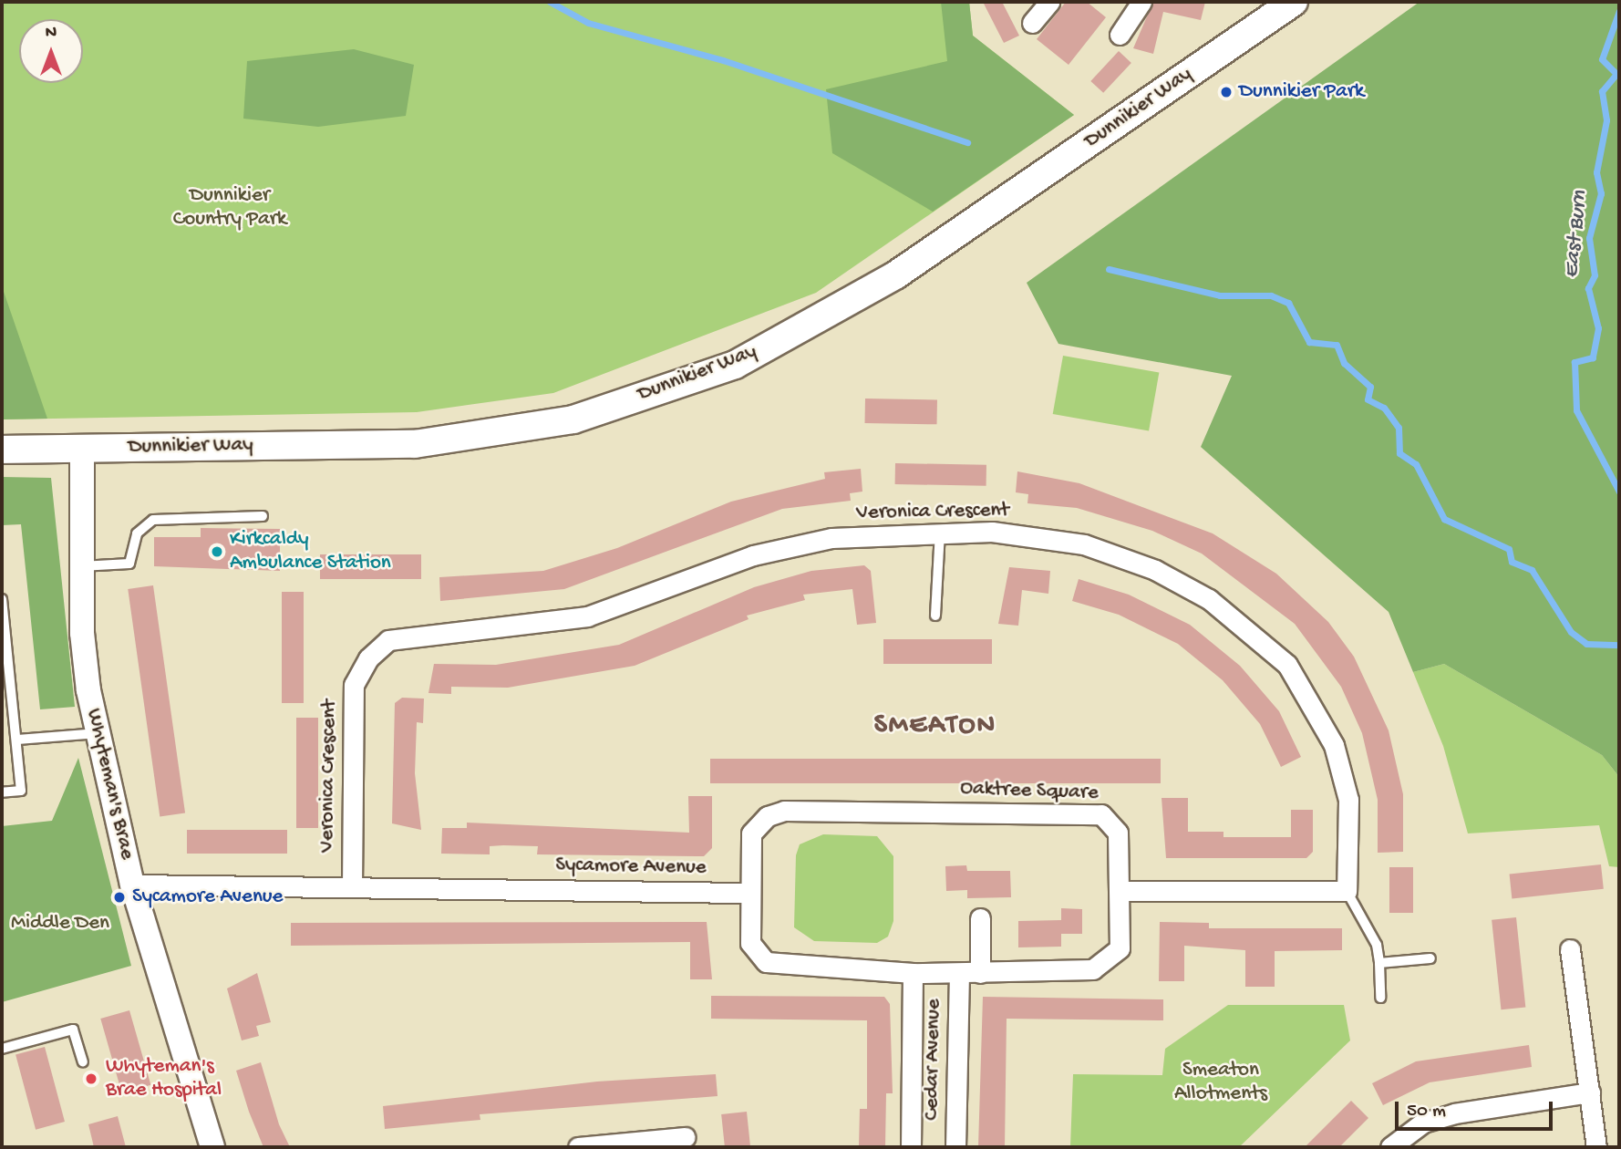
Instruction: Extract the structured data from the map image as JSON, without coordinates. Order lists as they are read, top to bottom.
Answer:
{
  "streets": {
    "main road": ["Dunnikier Way"],
    "street": [
      "Veronica Crescent",
      "Whyteman's Brae",
      "Oaktree Square",
      "Sycamore Avenue",
      "Cedar Avenue"
    ]
  },
  "crossings": [
    ["Dunnikier Way", "Whyteman's Brae"],
    ["Veronica Crescent", "Sycamore Avenue"],
    ["Whyteman's Brae", "Sycamore Avenue"],
    ["Oaktree Square", "Sycamore Avenue"],
    ["Oaktree Square", "Cedar Avenue"]
  ],
  "districts": ["SMEATON"],
  "water": ["East Burn"],
  "parks": ["Dunnikier Country Park", "Middle Den", "Smeaton Allotments"],
  "places": [
    "Dunnikier Park",
    "Kirkcaldy Ambulance Station",
    "Sycamore Avenue",
    "Whyteman's Brae Hospital"
  ],
  "scale_bar": "50 m",
  "north": "top"
}
